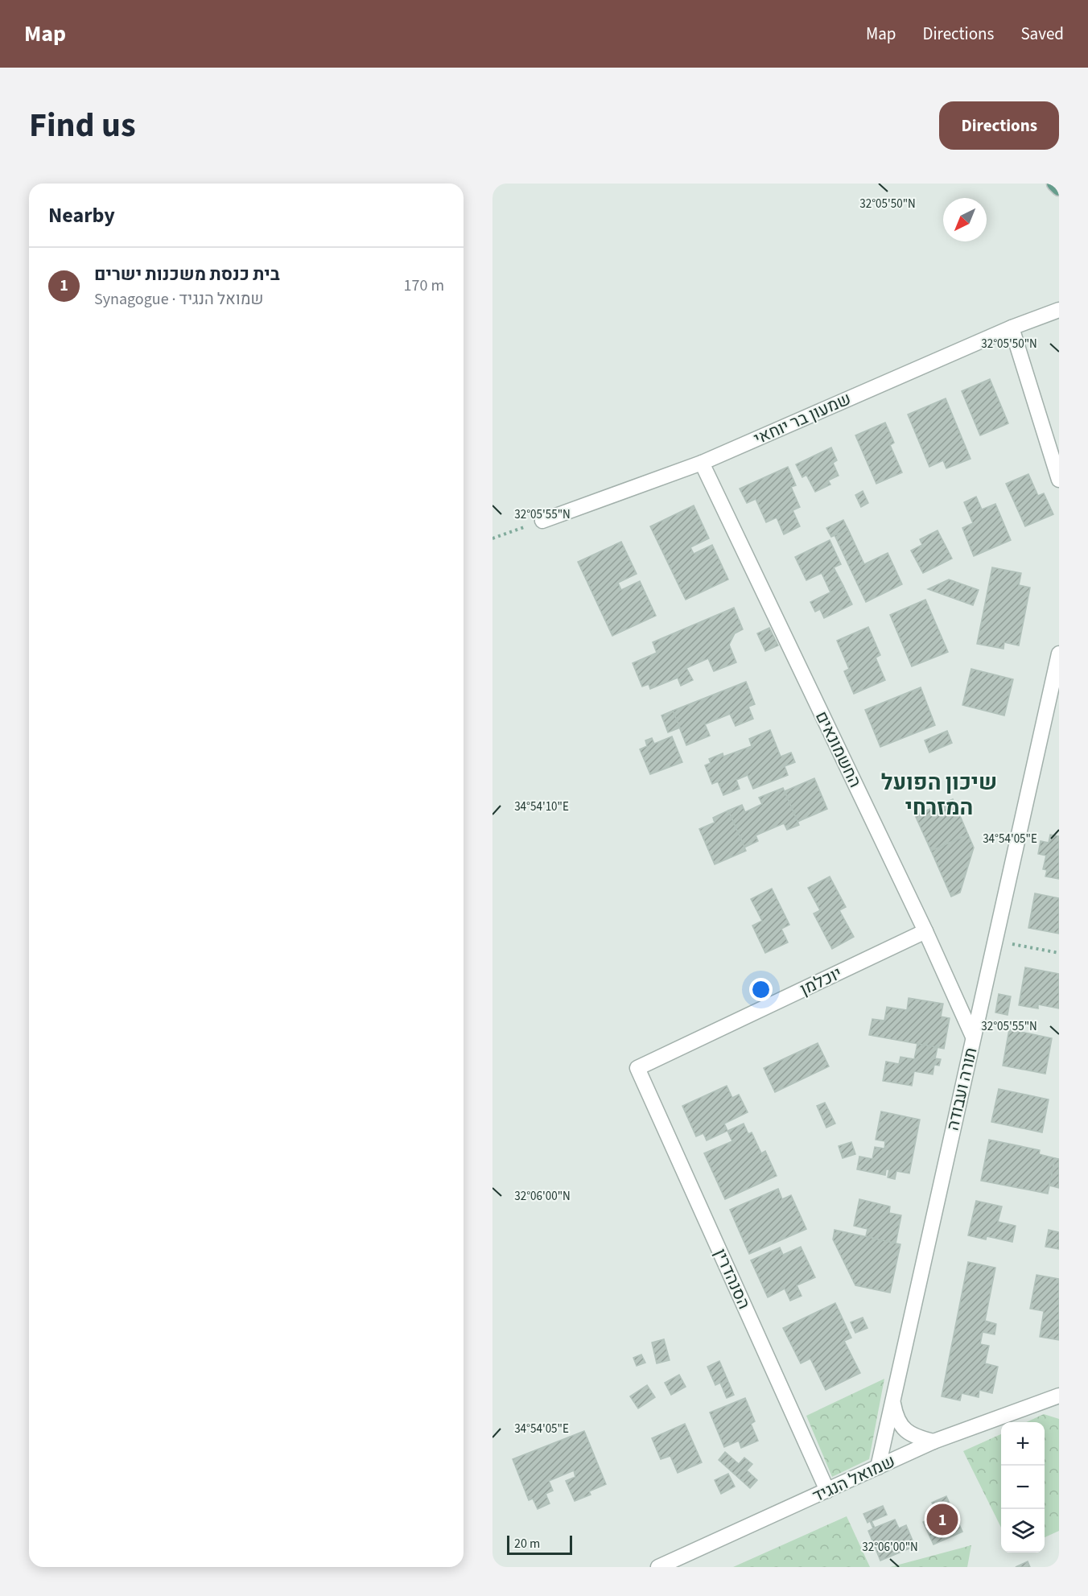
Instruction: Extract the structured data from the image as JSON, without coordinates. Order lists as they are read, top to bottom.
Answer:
{
  "streets": {
    "street": [
      "שמעון בר יוחאי",
      "החשמונאים",
      "יוכלמן",
      "תורה ועבודה",
      "הסנהדרין",
      "שמואל הנגיד"
    ]
  },
  "crossings": [
    ["שמעון בר יוחאי", "החשמונאים"],
    ["החשמונאים", "יוכלמן"],
    ["החשמונאים", "תורה ועבודה"],
    ["יוכלמן", "הסנהדרין"],
    ["תורה ועבודה", "שמואל הנגיד"],
    ["הסנהדרין", "שמואל הנגיד"]
  ],
  "districts": ["שיכון הפועל המזרחי"],
  "scale_bar": "20 m",
  "north": "bottom left",
  "page": {
    "header": "Map",
    "nav": ["Map", "Directions", "Saved"],
    "title": "Find us",
    "buttons": "Directions",
    "heading": "Nearby",
    "list": [
      {
        "mark": "1",
        "name": "בית כנסת משכנות ישרים",
        "note": "Synagogue · שמואל הנגיד",
        "value": "170 m"
      }
    ],
    "map_buttons": ["+", "−"],
    "pins": "1",
    "scale": "20 m"
  },
  "coordinates": [
    "32°05'50\"N",
    "32°05'55\"N",
    "34°54'10\"E",
    "34°54'05\"E",
    "32°06'00\"N"
  ]
}
